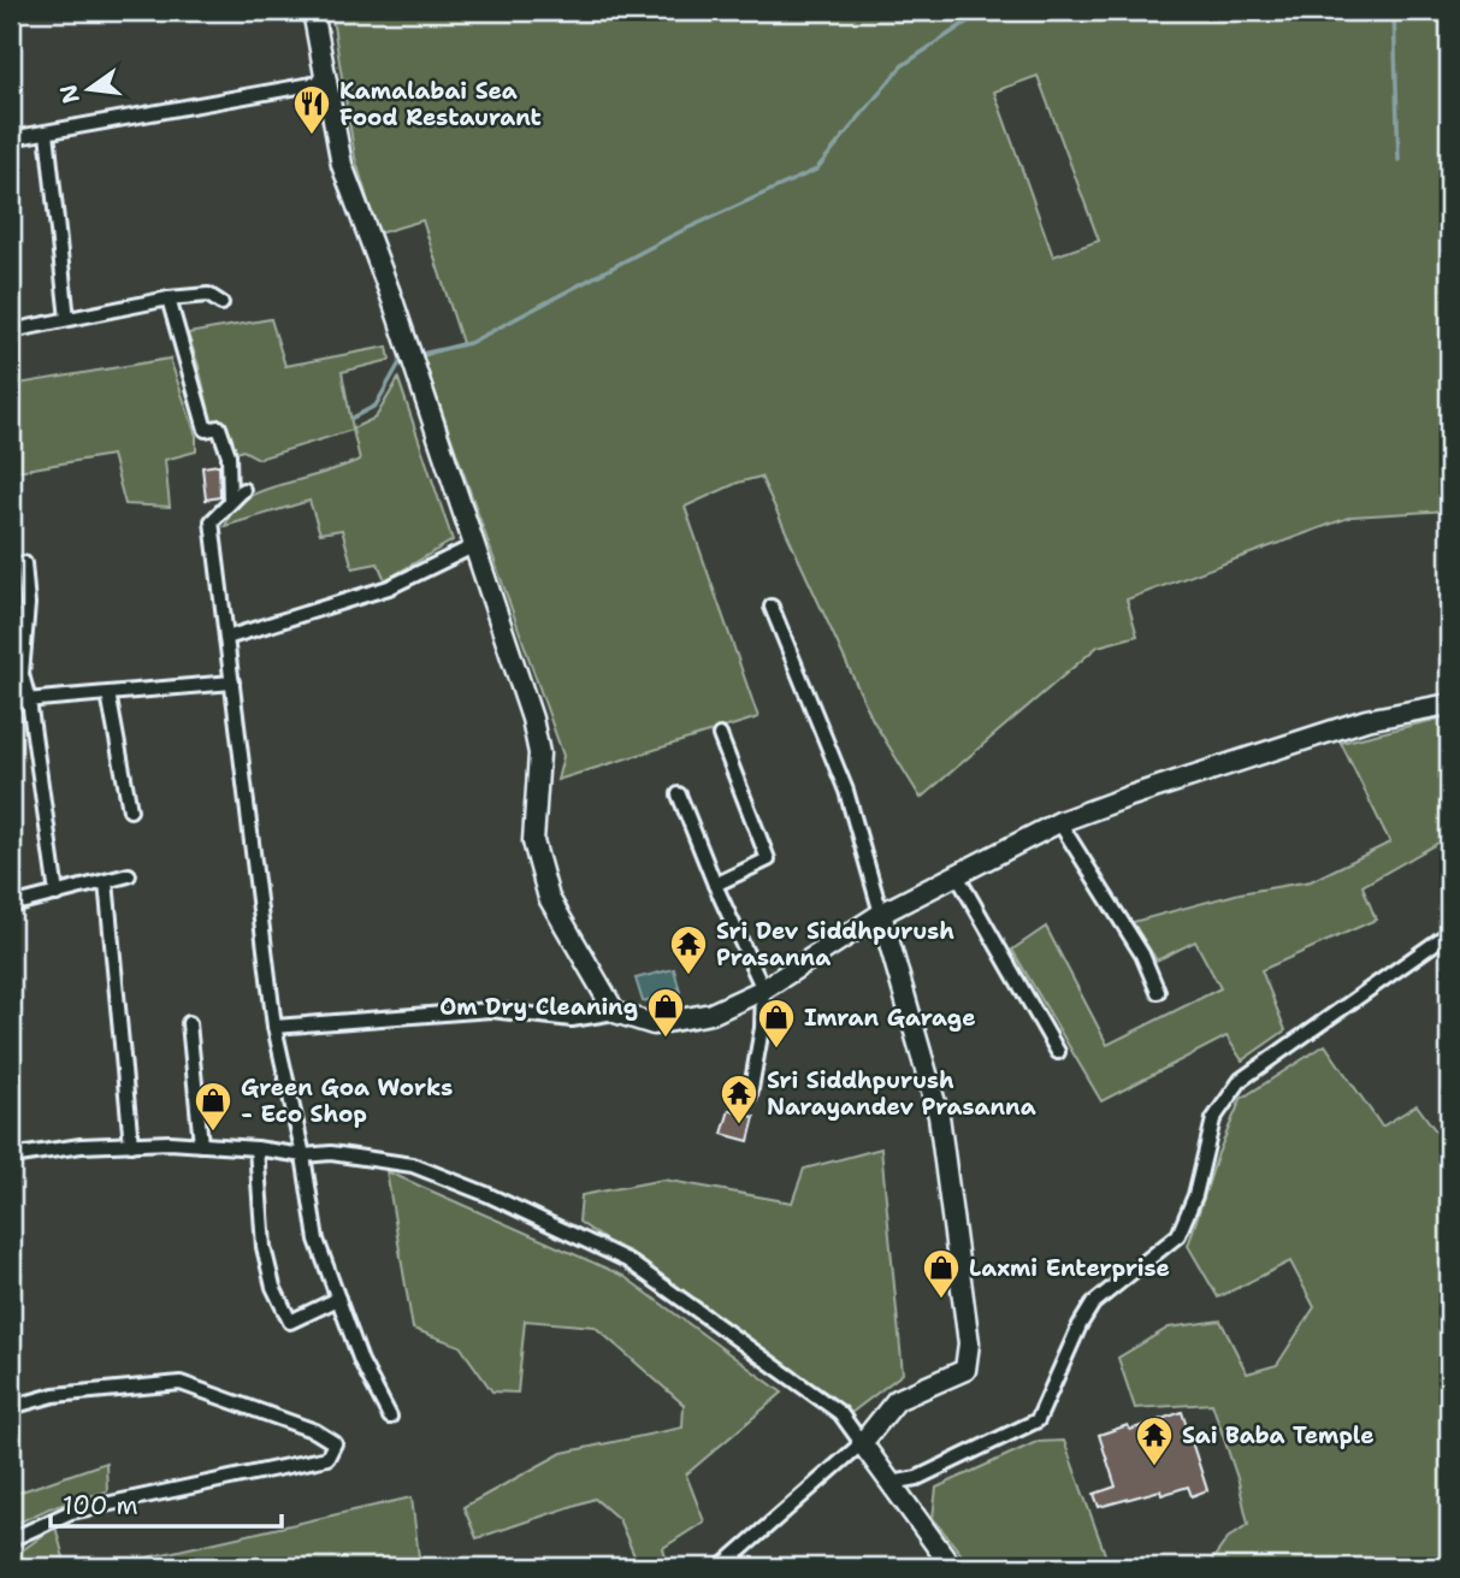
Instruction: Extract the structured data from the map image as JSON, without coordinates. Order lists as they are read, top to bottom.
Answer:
{
  "places": {
    "restaurant": ["Kamalabai Sea Food Restaurant"],
    "temple": ["Sri Dev Siddhpurush Prasanna", "Sri Siddhpurush Narayandev Prasanna", "Sai Baba Temple"],
    "shop": [
      "Om Dry Cleaning",
      "Imran Garage",
      "Green Goa Works - Eco Shop",
      "Laxmi Enterprise"
    ]
  },
  "scale_bar": "100 m",
  "north": "left"
}
